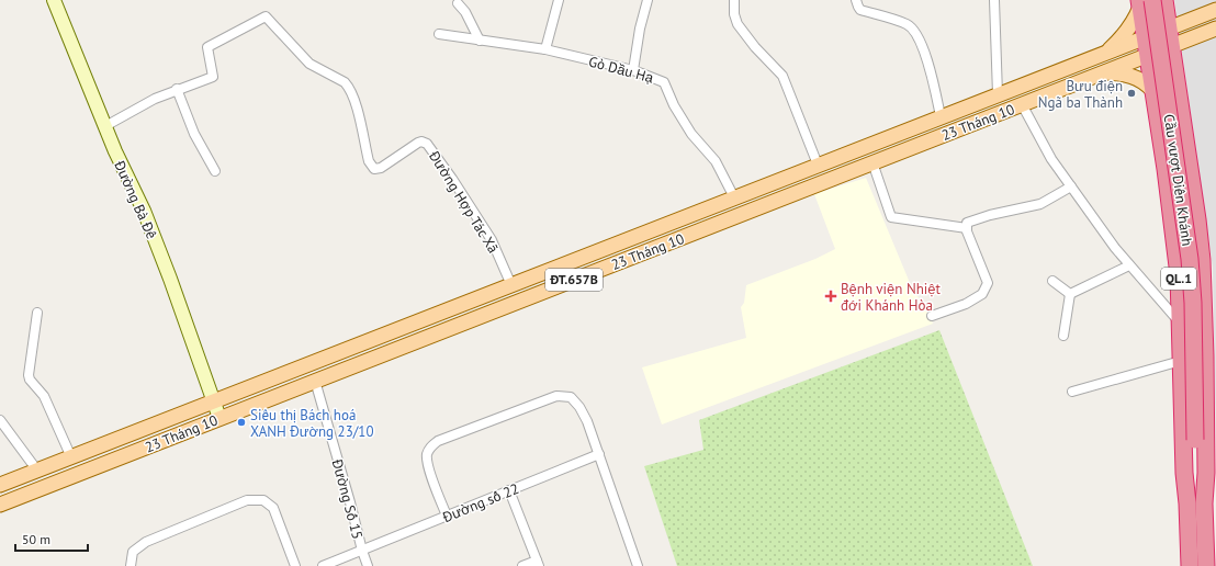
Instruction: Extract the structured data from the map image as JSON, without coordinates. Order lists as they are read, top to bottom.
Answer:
{
  "streets": {
    "highway": ["Cầu vượt Diên Khánh", "QL.1"],
    "main road": ["23 Tháng 10", "ĐT.657B"],
    "street": [
      "Gò Dầu Hạ",
      "Đường Bà Đê",
      "Đường Hợp Tác Xã",
      "Đường Số 15",
      "Đường số 22"
    ]
  },
  "crossings": [
    ["Gò Dầu Hạ", "23 Tháng 10"],
    ["23 Tháng 10", "Đường Bà Đê"],
    ["23 Tháng 10", "Đường Hợp Tác Xã"],
    ["23 Tháng 10", "QL.1"],
    ["23 Tháng 10", "ĐT.657B"],
    ["23 Tháng 10", "Đường Số 15"],
    ["Cầu vượt Diên Khánh", "QL.1"],
    ["Cầu vượt Diên Khánh", "ĐT.657B"],
    ["Đường Bà Đê", "Đường Hợp Tác Xã"],
    ["QL.1", "ĐT.657B"],
    ["Đường Số 15", "Đường số 22"]
  ],
  "places": {
    "other": ["Bưu điện Ngã ba Thành", "Siêu thị Bách hoá XANH Đường 23/10"],
    "health": ["Bệnh viện Nhiệt đới Khánh Hòa"]
  },
  "scale_bar": "50 m"
}
